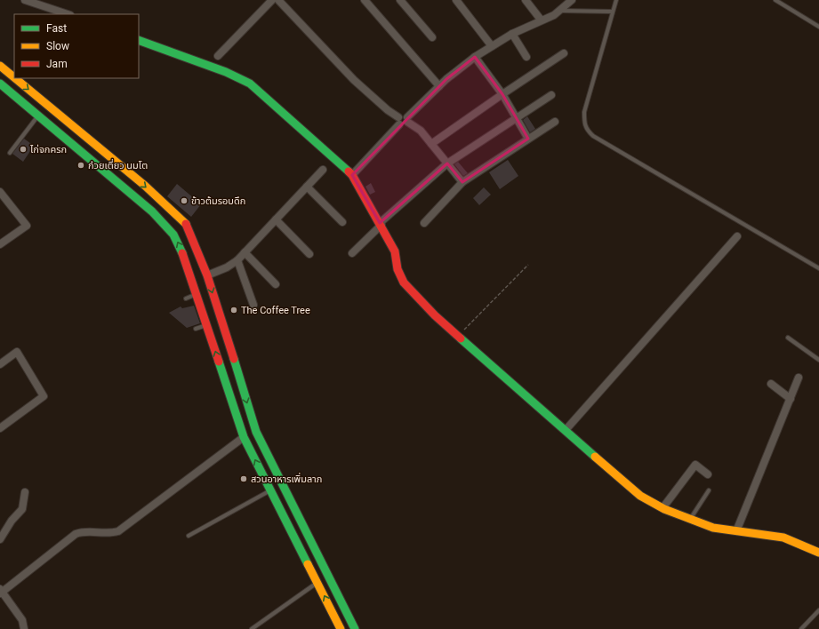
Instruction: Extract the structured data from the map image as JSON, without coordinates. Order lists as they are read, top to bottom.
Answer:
{
  "places": [
    "ไก่จกครก",
    "ก๋วยเตี่ยว นมโต",
    "ข้าวต้มรอบดึก",
    "The Coffee Tree",
    "สวนอาหารเพิ่มลาภ"
  ],
  "legend": ["Fast", "Slow", "Jam"]
}
